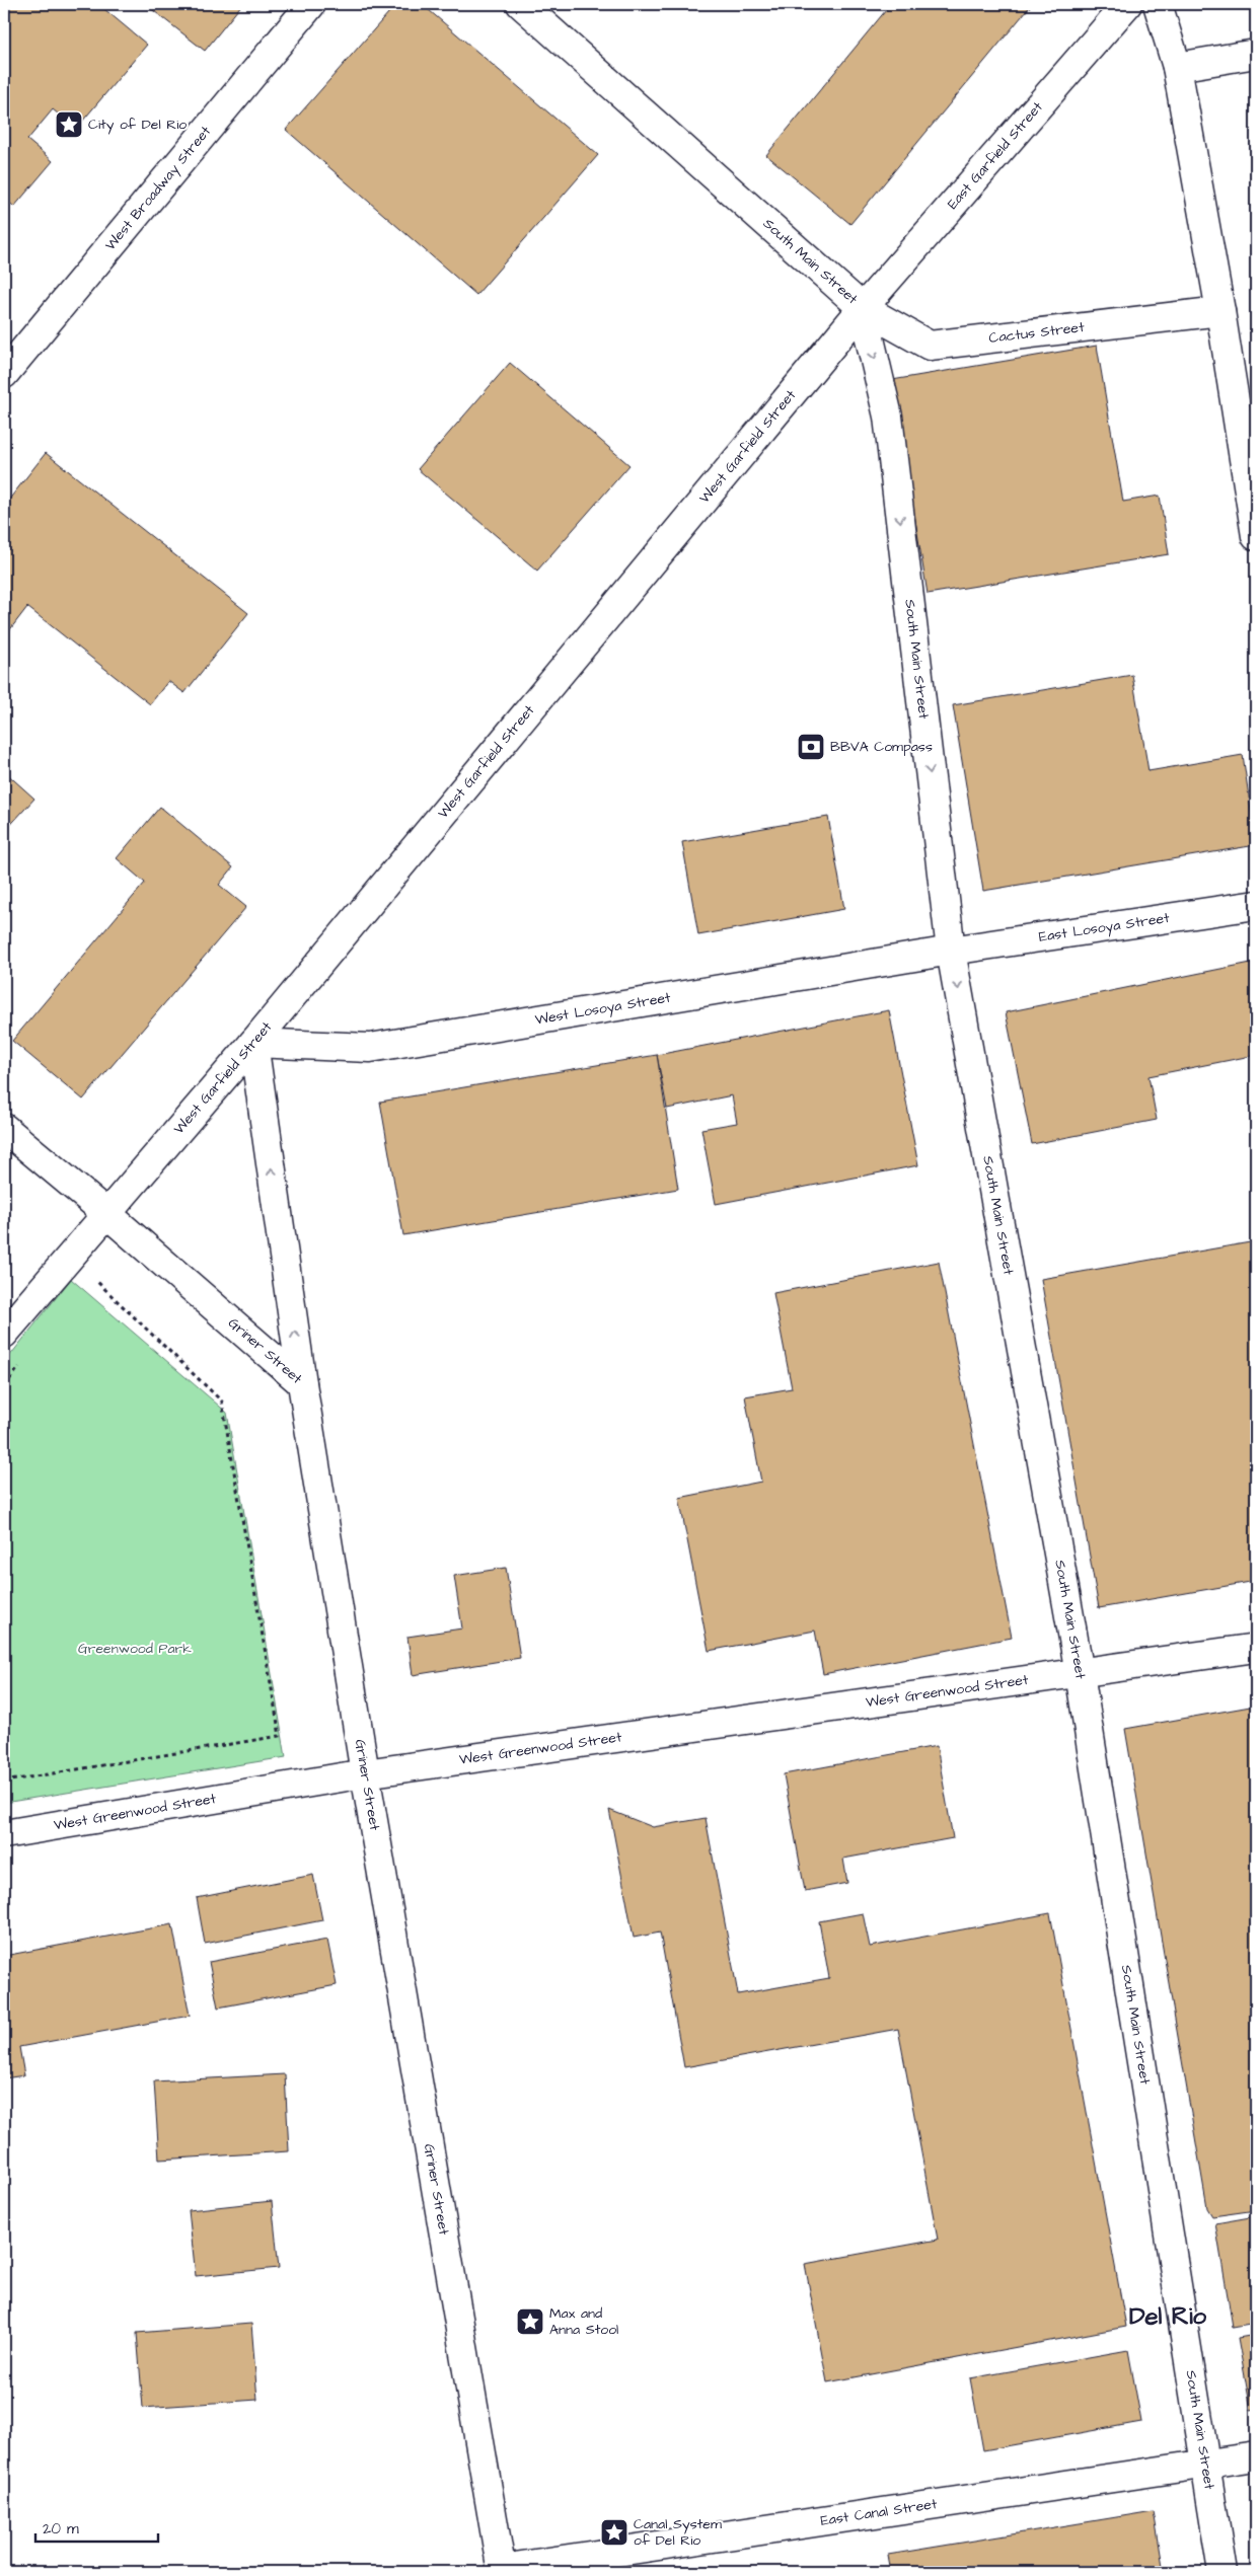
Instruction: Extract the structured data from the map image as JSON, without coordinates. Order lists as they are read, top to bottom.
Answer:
{
  "streets": {
    "street": [
      "East Garfield Street",
      "West Broadway Street",
      "South Main Street",
      "Cactus Street",
      "West Garfield Street",
      "East Losoya Street",
      "West Losoya Street",
      "Griner Street",
      "West Greenwood Street",
      "East Canal Street"
    ]
  },
  "crossings": [
    ["East Garfield Street", "South Main Street"],
    ["East Garfield Street", "Cactus Street"],
    ["East Garfield Street", "West Garfield Street"],
    ["South Main Street", "Cactus Street"],
    ["South Main Street", "West Garfield Street"],
    ["South Main Street", "East Losoya Street"],
    ["South Main Street", "West Losoya Street"],
    ["South Main Street", "West Greenwood Street"],
    ["South Main Street", "East Canal Street"],
    ["Cactus Street", "West Garfield Street"],
    ["West Garfield Street", "West Losoya Street"],
    ["West Garfield Street", "Griner Street"],
    ["East Losoya Street", "West Losoya Street"],
    ["Griner Street", "West Greenwood Street"],
    ["Griner Street", "East Canal Street"]
  ],
  "one_way": ["South Main Street"],
  "districts": ["Del Rio"],
  "parks": ["Greenwood Park"],
  "places": {
    "place": ["City of Del Rio", "Max and Anna Stool", "Canal System of Del Rio"],
    "bank": ["BBVA Compass"]
  },
  "scale_bar": "20 m"
}
